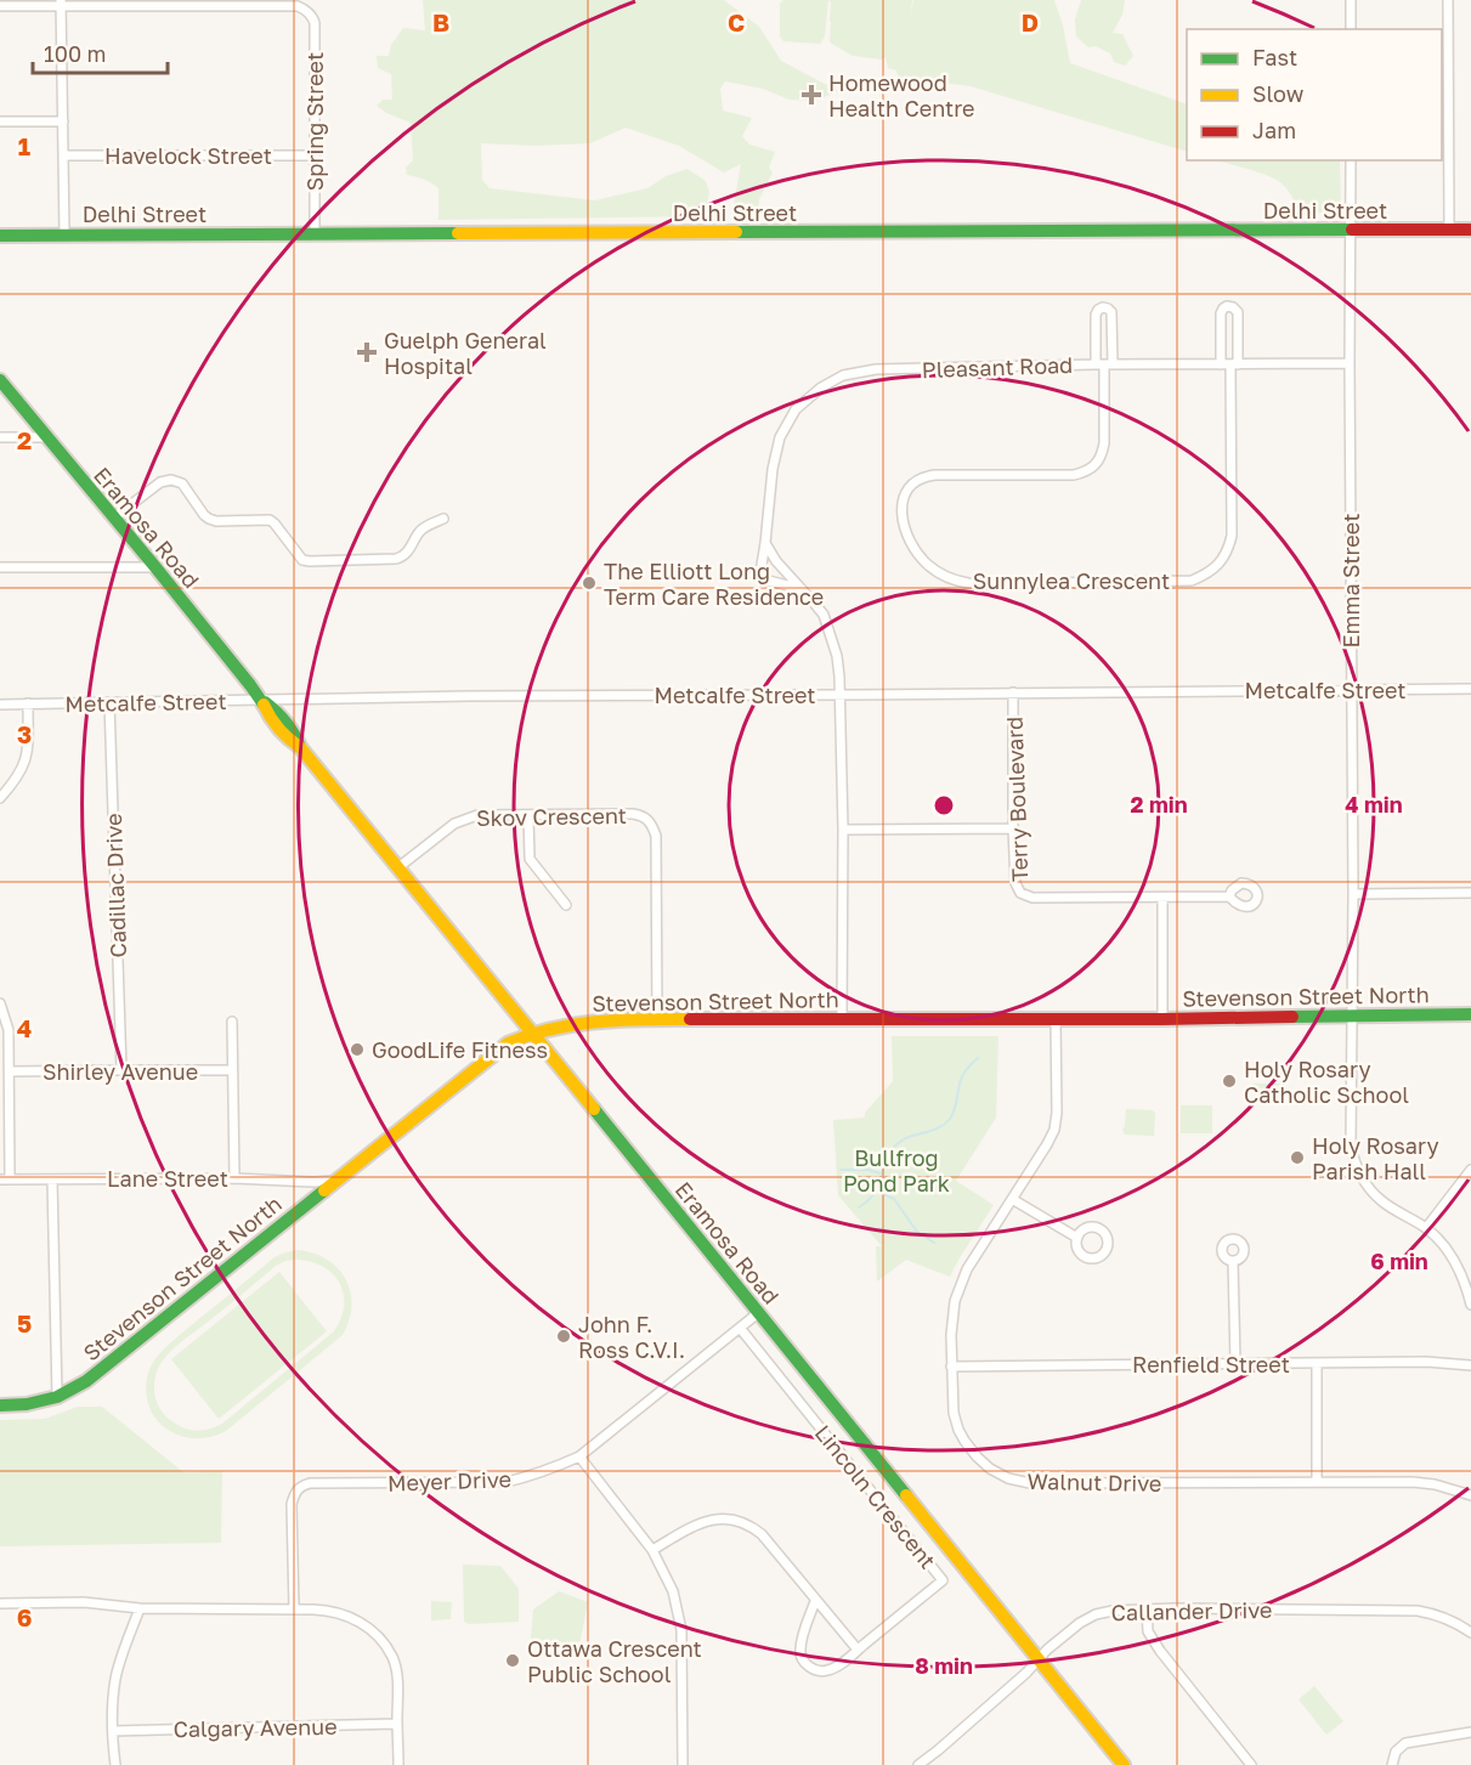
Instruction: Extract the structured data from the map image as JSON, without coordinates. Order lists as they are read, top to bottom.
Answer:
{
  "streets": {
    "main road": ["Delhi Street", "Eramosa Road", "Stevenson Street North"],
    "street": [
      "Spring Street",
      "Havelock Street",
      "Pleasant Road",
      "Sunnylea Crescent",
      "Emma Street",
      "Metcalfe Street",
      "Terry Boulevard",
      "Skov Crescent",
      "Cadillac Drive",
      "Shirley Avenue",
      "Lane Street",
      "Renfield Street",
      "Meyer Drive",
      "Walnut Drive",
      "Lincoln Crescent",
      "Callander Drive",
      "Calgary Avenue"
    ]
  },
  "crossings": [
    ["Spring Street", "Havelock Street"],
    ["Spring Street", "Delhi Street"],
    ["Delhi Street", "Emma Street"],
    ["Pleasant Road", "Sunnylea Crescent"],
    ["Pleasant Road", "Emma Street"],
    ["Eramosa Road", "Metcalfe Street"],
    ["Eramosa Road", "Skov Crescent"],
    ["Eramosa Road", "Stevenson Street North"],
    ["Eramosa Road", "Meyer Drive"],
    ["Eramosa Road", "Callander Drive"],
    ["Emma Street", "Metcalfe Street"],
    ["Emma Street", "Stevenson Street North"],
    ["Metcalfe Street", "Terry Boulevard"],
    ["Metcalfe Street", "Cadillac Drive"],
    ["Skov Crescent", "Stevenson Street North"],
    ["Cadillac Drive", "Shirley Avenue"],
    ["Stevenson Street North", "Lane Street"],
    ["Stevenson Street North", "Walnut Drive"],
    ["Renfield Street", "Walnut Drive"],
    ["Meyer Drive", "Lincoln Crescent"]
  ],
  "parks": ["Bullfrog Pond Park"],
  "places": {
    "health": ["Homewood Health Centre", "Guelph General Hospital"],
    "other": [
      "The Elliott Long Term Care Residence",
      "GoodLife Fitness",
      "Holy Rosary Catholic School",
      "Holy Rosary Parish Hall",
      "John F. Ross C.V.I.",
      "Ottawa Crescent Public School"
    ]
  },
  "legend": ["Fast", "Slow", "Jam"],
  "scale_bar": "100 m",
  "grid": {
    "columns": ["B", "C", "D"],
    "rows": [
      "1",
      "2",
      "3",
      "4",
      "5",
      "6"
    ]
  },
  "rings": [
    "2 min",
    "4 min",
    "6 min",
    "8 min"
  ]
}
